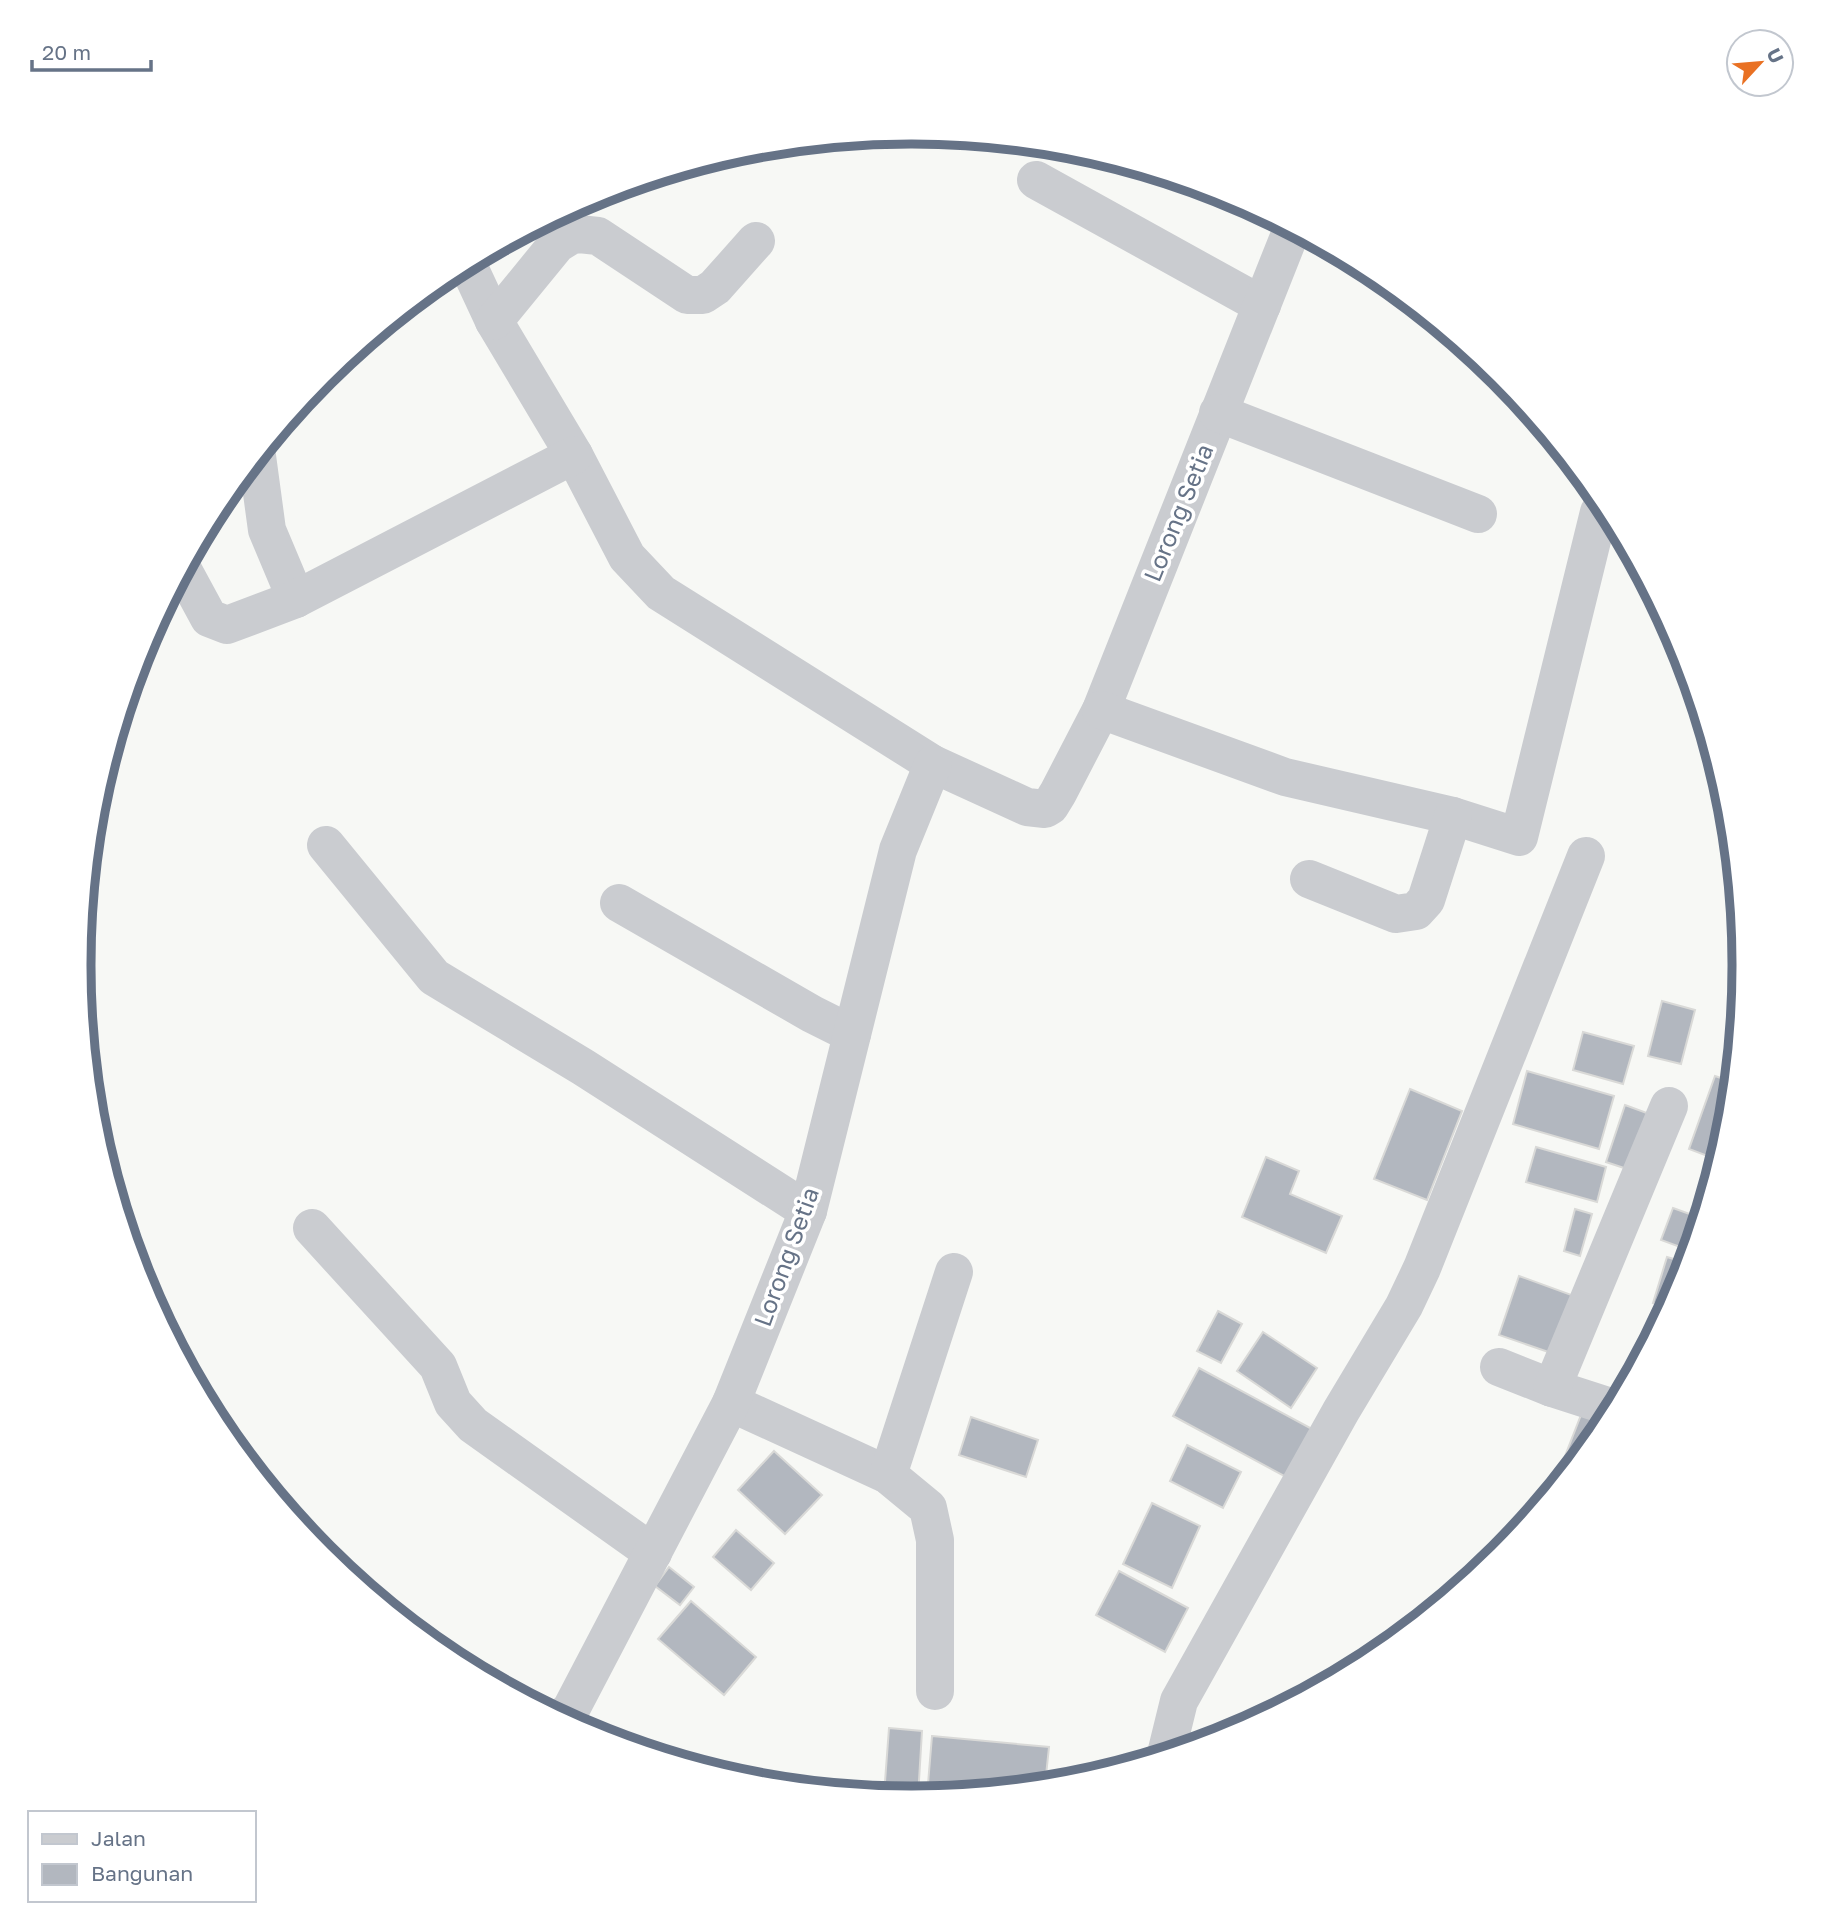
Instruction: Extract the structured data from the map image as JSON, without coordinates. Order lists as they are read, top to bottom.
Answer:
{
  "streets": {
    "street": ["Lorong Setia"]
  },
  "legend": ["Jalan", "Bangunan"],
  "scale_bar": "20 m",
  "north": "top right"
}
